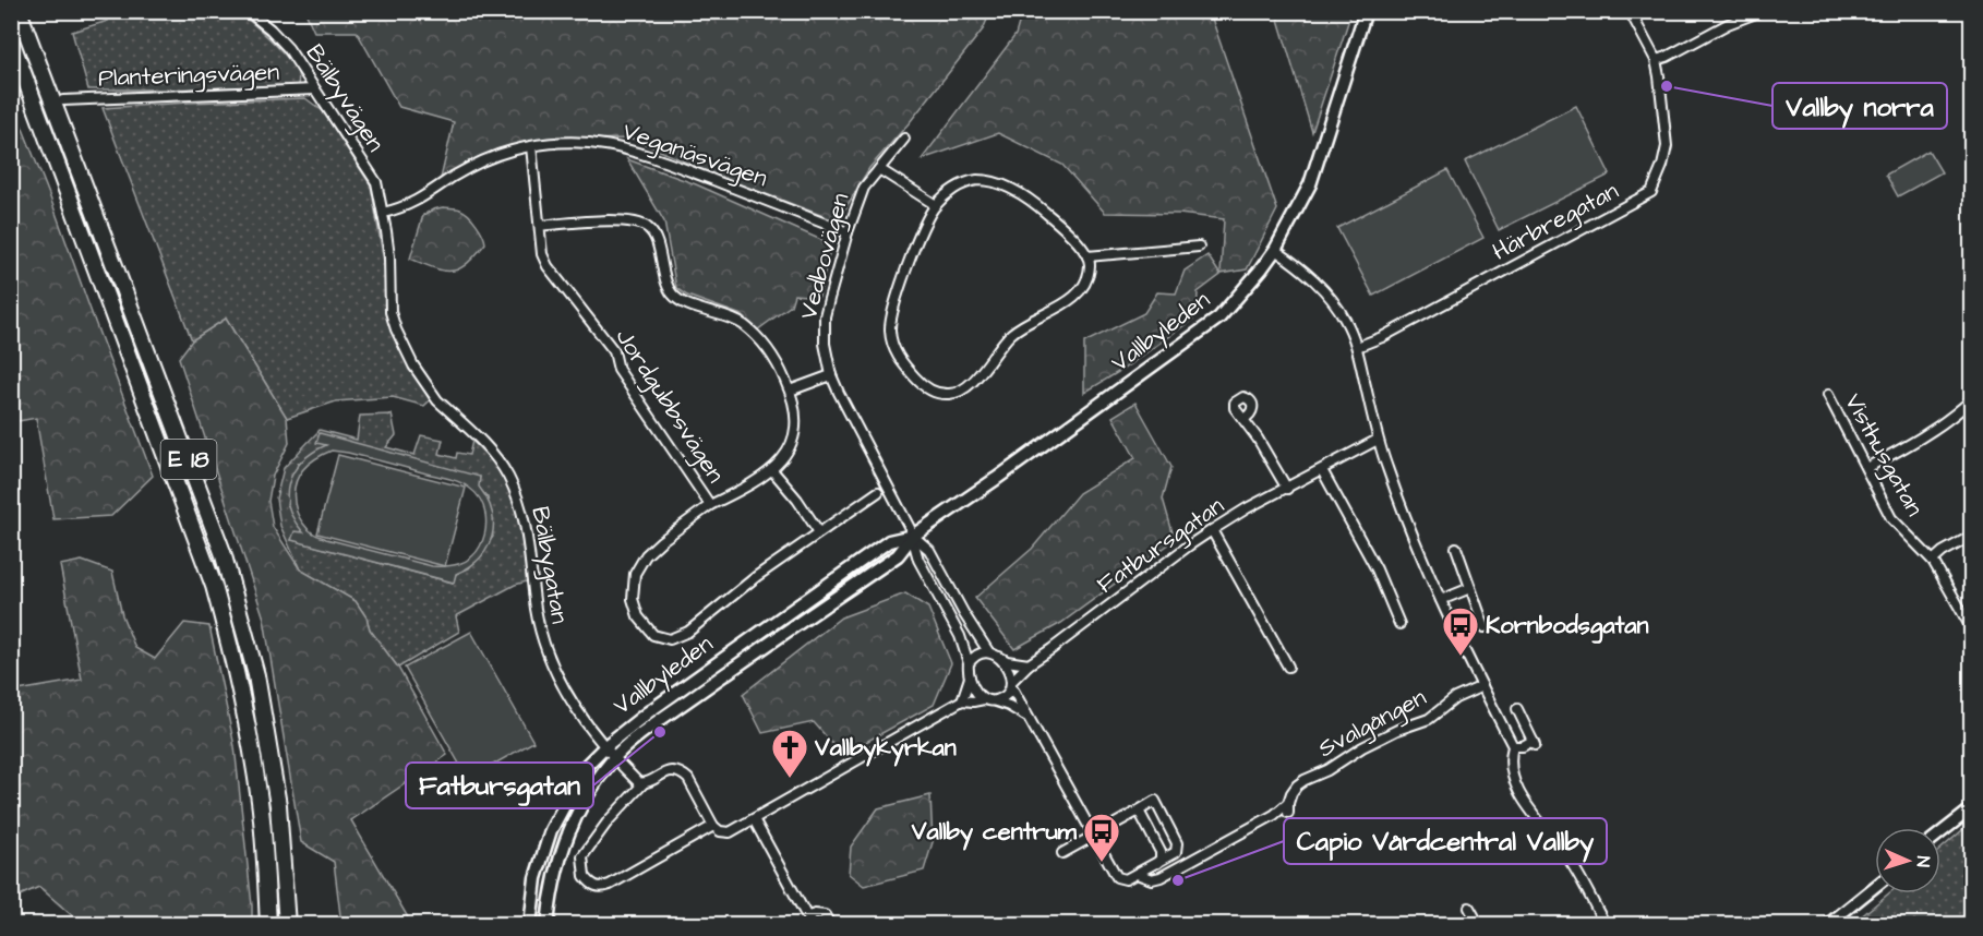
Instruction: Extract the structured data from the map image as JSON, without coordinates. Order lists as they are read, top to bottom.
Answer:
{
  "streets": {
    "highway": ["E 18"],
    "main road": ["Vallbyleden"],
    "street": [
      "Planteringsvägen",
      "Bälbyvägen",
      "Veganäsvägen",
      "Härbregatan",
      "Vedbovägen",
      "Jordgubbsvägen",
      "Visthusgatan",
      "Fatbursgatan",
      "Bälbygatan",
      "Svalgången"
    ]
  },
  "crossings": [
    ["Planteringsvägen", "Bälbyvägen"],
    ["Bälbyvägen", "Bälbygatan"],
    ["Veganäsvägen", "Vedbovägen"],
    ["Veganäsvägen", "Jordgubbsvägen"],
    ["Veganäsvägen", "Bälbygatan"],
    ["Vedbovägen", "Vallbyleden"],
    ["Vallbyleden", "Bälbygatan"]
  ],
  "places": {
    "other": ["Vallby norra", "Fatbursgatan", "Capio Vårdcentral Vallby"],
    "bus stop": ["Kornbodsgatan", "Vallby centrum"],
    "church": ["Vallbykyrkan"]
  },
  "north": "right"
}
